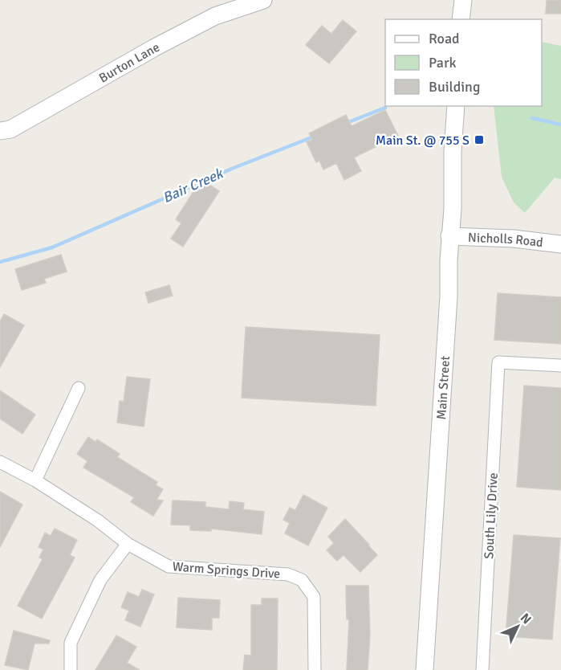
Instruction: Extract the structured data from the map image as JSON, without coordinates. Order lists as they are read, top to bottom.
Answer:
{
  "streets": {
    "main road": ["Burton Lane", "Nicholls Road", "Main Street"],
    "street": ["South Lily Drive", "Warm Springs Drive"]
  },
  "crossings": [
    ["Nicholls Road", "Main Street"]
  ],
  "water": ["Bair Creek"],
  "places": {
    "transit": ["Main St. @ 755 S"]
  },
  "legend": ["Road", "Park", "Building"],
  "north": "top right"
}
